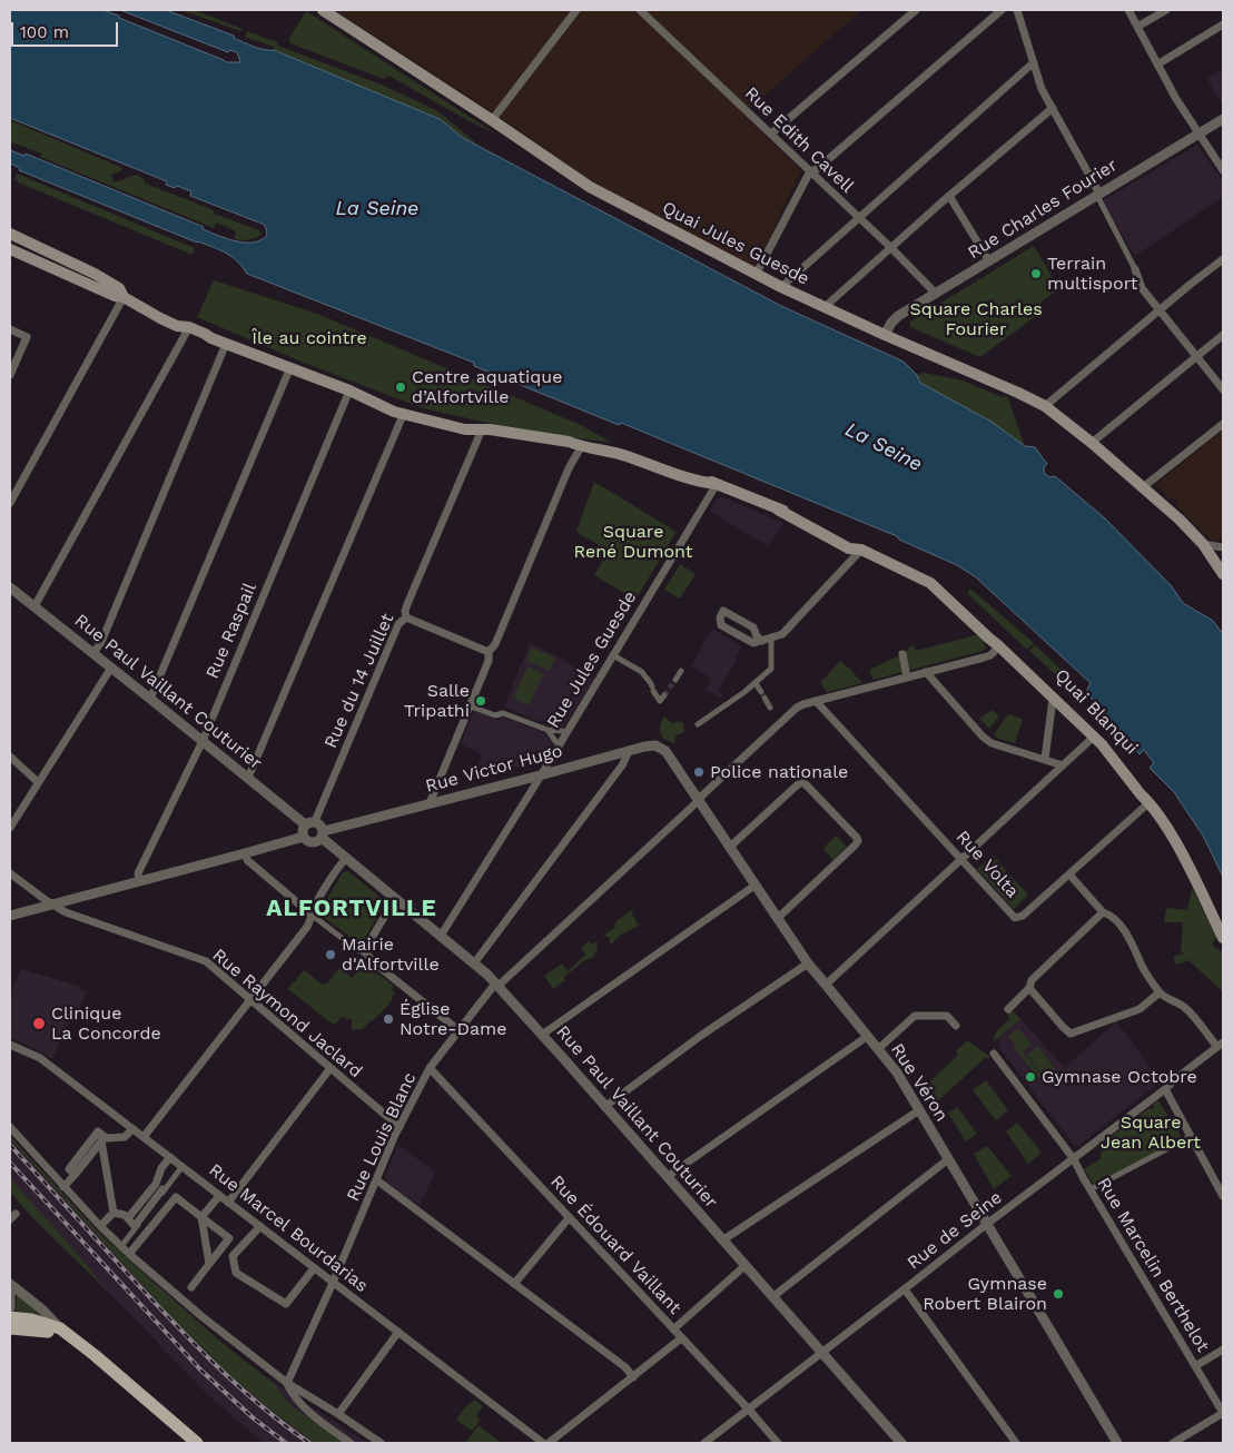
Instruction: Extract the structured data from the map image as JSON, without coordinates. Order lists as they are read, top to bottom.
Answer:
{
  "streets": {
    "main road": ["Quai Jules Guesde", "Quai Blanqui"],
    "street": [
      "Rue Edith Cavell",
      "Rue Charles Fourier",
      "Rue Raspail",
      "Rue Jules Guesde",
      "Rue du 14 Juillet",
      "Rue Paul Vaillant Couturier",
      "Rue Victor Hugo",
      "Rue Volta",
      "Rue Raymond Jaclard",
      "Rue Véron",
      "Rue Louis Blanc",
      "Rue Marcel Bourdarias",
      "Rue de Seine",
      "Rue Édouard Vaillant",
      "Rue Marcelin Berthelot"
    ]
  },
  "crossings": [
    ["Rue Edith Cavell", "Rue Charles Fourier"],
    ["Rue Charles Fourier", "Quai Jules Guesde"],
    ["Rue Raspail", "Rue Paul Vaillant Couturier"],
    ["Rue Raspail", "Quai Blanqui"],
    ["Rue Jules Guesde", "Rue Paul Vaillant Couturier"],
    ["Rue Jules Guesde", "Quai Blanqui"],
    ["Rue Jules Guesde", "Rue Victor Hugo"],
    ["Rue du 14 Juillet", "Rue Paul Vaillant Couturier"],
    ["Rue du 14 Juillet", "Quai Blanqui"],
    ["Rue du 14 Juillet", "Rue Victor Hugo"],
    ["Rue Paul Vaillant Couturier", "Rue Victor Hugo"],
    ["Rue Paul Vaillant Couturier", "Rue Louis Blanc"],
    ["Rue Paul Vaillant Couturier", "Rue de Seine"],
    ["Quai Blanqui", "Rue Volta"],
    ["Quai Blanqui", "Rue Louis Blanc"],
    ["Rue Victor Hugo", "Rue Véron"],
    ["Rue Volta", "Rue Louis Blanc"],
    ["Rue Raymond Jaclard", "Rue Louis Blanc"],
    ["Rue Véron", "Rue Louis Blanc"],
    ["Rue Véron", "Rue de Seine"],
    ["Rue Louis Blanc", "Rue Marcel Bourdarias"],
    ["Rue Louis Blanc", "Rue Édouard Vaillant"],
    ["Rue de Seine", "Rue Édouard Vaillant"],
    ["Rue de Seine", "Rue Marcelin Berthelot"]
  ],
  "districts": ["ALFORTVILLE"],
  "water": ["La Seine"],
  "parks": [
    "Square Charles Fourier",
    "Île au cointre",
    "Square René Dumont",
    "Square Jean Albert"
  ],
  "places": [
    "Terrain multisport",
    "Centre aquatique d’Alfortville",
    "Salle Tripathi",
    "Police nationale",
    "Mairie d'Alfortville",
    "Église Notre-Dame",
    "Clinique La Concorde",
    "Gymnase Octobre",
    "Gymnase Robert Blairon"
  ],
  "scale_bar": "100 m"
}
